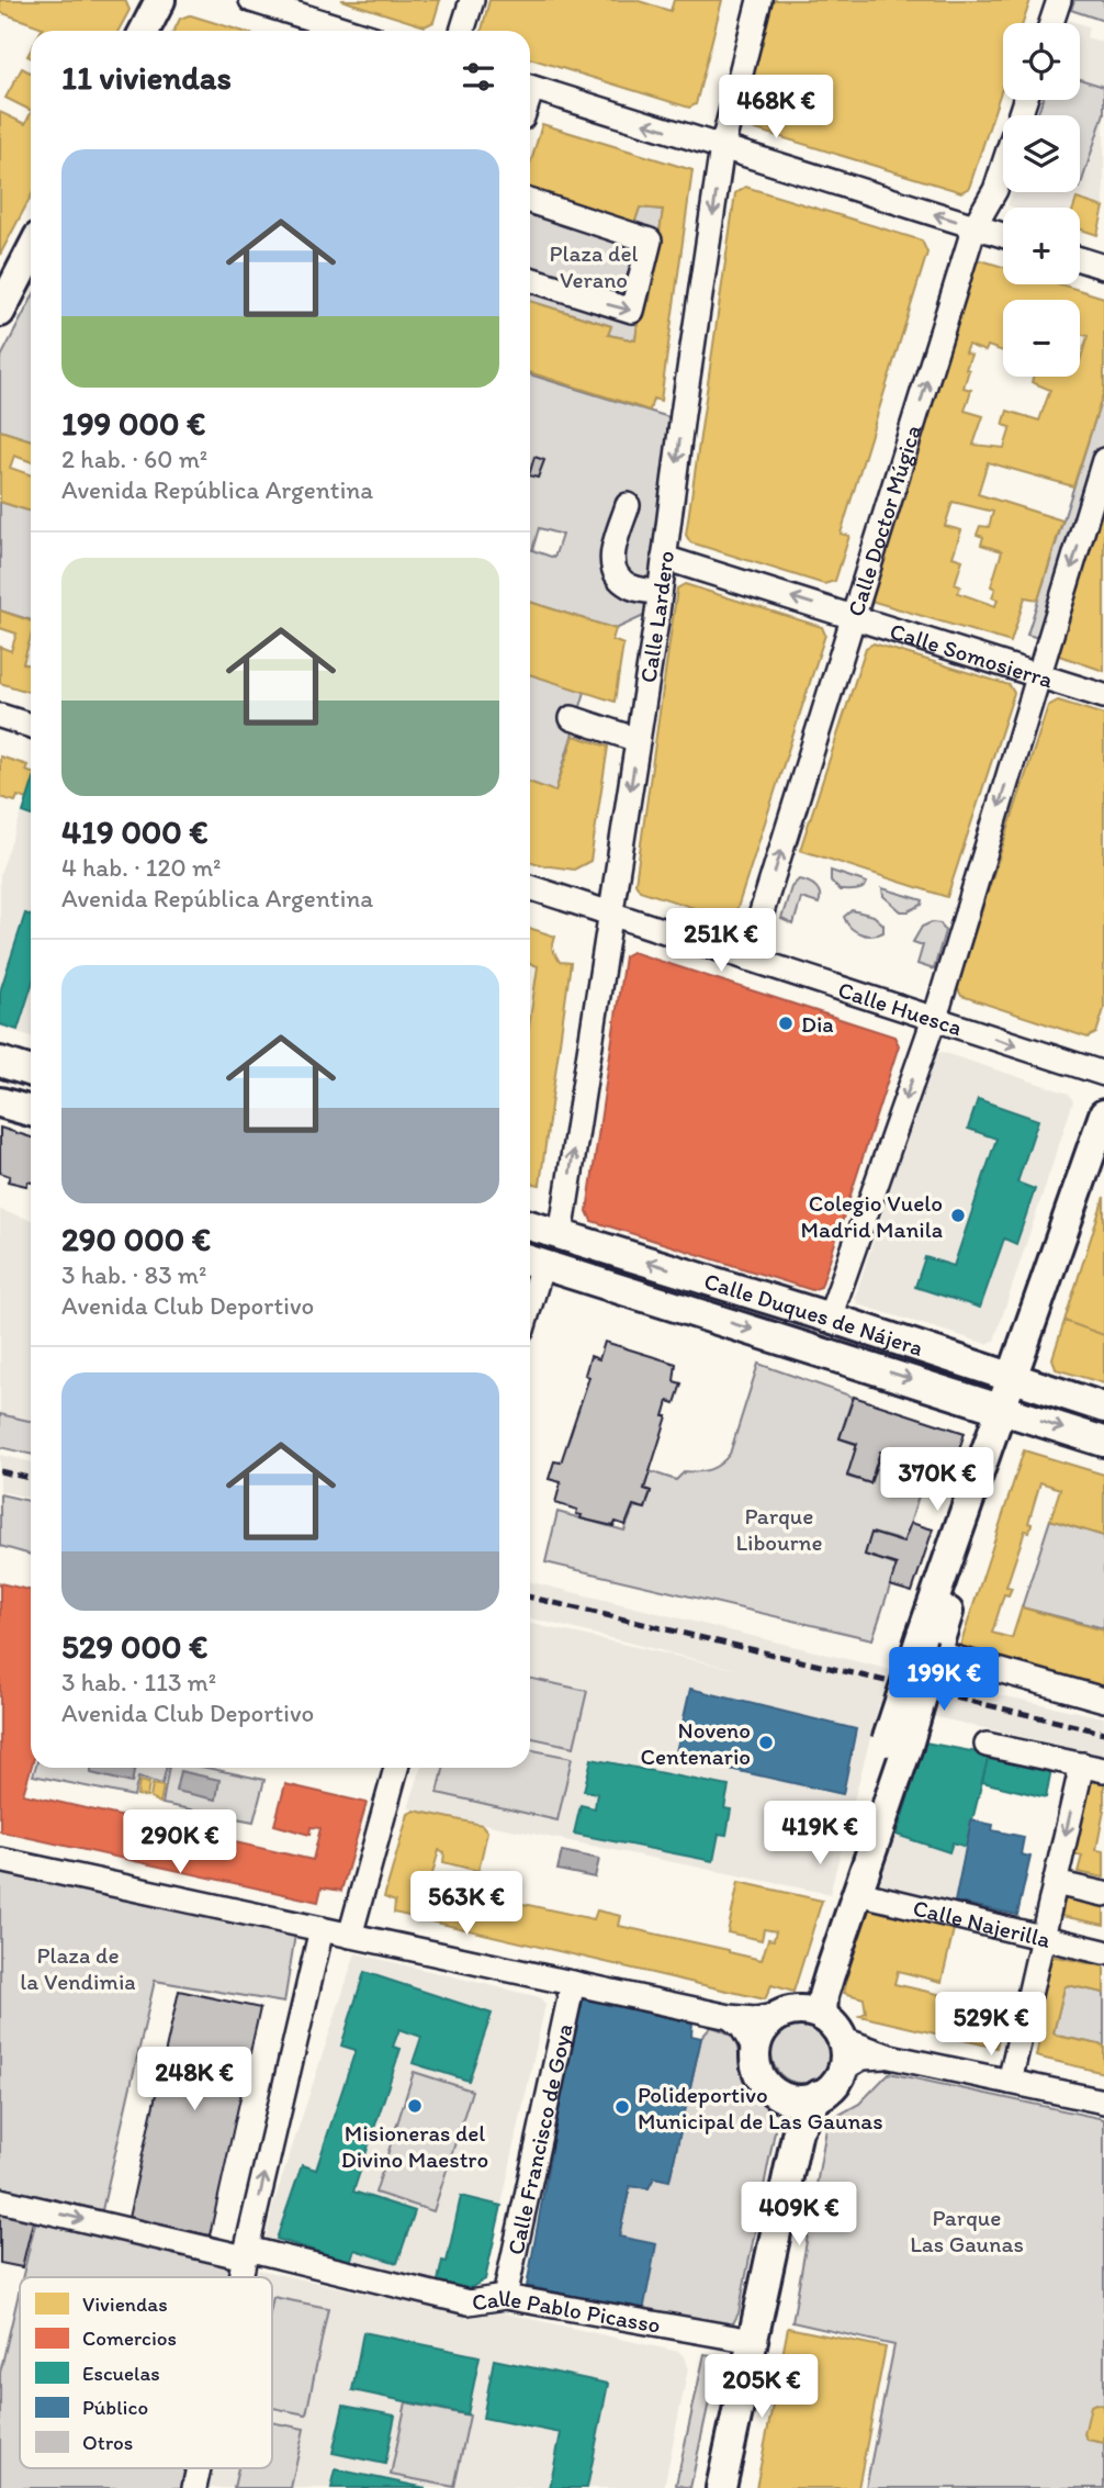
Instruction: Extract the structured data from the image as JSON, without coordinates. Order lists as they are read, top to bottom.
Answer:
{
  "streets": {
    "main road": ["Calle Duques de Nájera"],
    "street": [
      "Calle Doctor Múgica",
      "Calle Lardero",
      "Calle Somosierra",
      "Calle Huesca",
      "Calle Najerilla",
      "Calle Francisco de Goya",
      "Calle Pablo Picasso"
    ]
  },
  "crossings": [
    ["Calle Doctor Múgica", "Calle Somosierra"],
    ["Calle Doctor Múgica", "Calle Huesca"],
    ["Calle Lardero", "Calle Somosierra"],
    ["Calle Lardero", "Calle Huesca"],
    ["Calle Lardero", "Calle Duques de Nájera"],
    ["Calle Francisco de Goya", "Calle Pablo Picasso"]
  ],
  "one_way": ["Calle Somosierra"],
  "parks": [
    "Plaza del Verano",
    "Parque Libourne",
    "Plaza de la Vendimia",
    "Parque Las Gaunas"
  ],
  "places": [
    "Dia",
    "Colegio Vuelo Madrid Manila",
    "Noveno Centenario",
    "Misioneras del Divino Maestro",
    "Polideportivo Municipal de Las Gaunas"
  ],
  "legend": [
    "Viviendas",
    "Comercios",
    "Escuelas",
    "Público",
    "Otros"
  ],
  "page": {
    "map_buttons": ["+", "−"],
    "heading": "11 viviendas",
    "price": [
      "468K €",
      "251K €",
      "370K €",
      "199K €",
      "419K €",
      "290K €",
      "563K €",
      "529K €",
      "248K €",
      "409K €",
      "205K €"
    ],
    "list": [
      {
        "name": "199 000 €",
        "note": "2 hab. · 60 m² · Avenida República Argentina"
      },
      {
        "name": "419 000 €",
        "note": "4 hab. · 120 m² · Avenida República Argentina"
      },
      {
        "name": "290 000 €",
        "note": "3 hab. · 83 m² · Avenida Club Deportivo"
      },
      {
        "name": "529 000 €",
        "note": "3 hab. · 113 m² · Avenida Club Deportivo"
      }
    ]
  }
}
